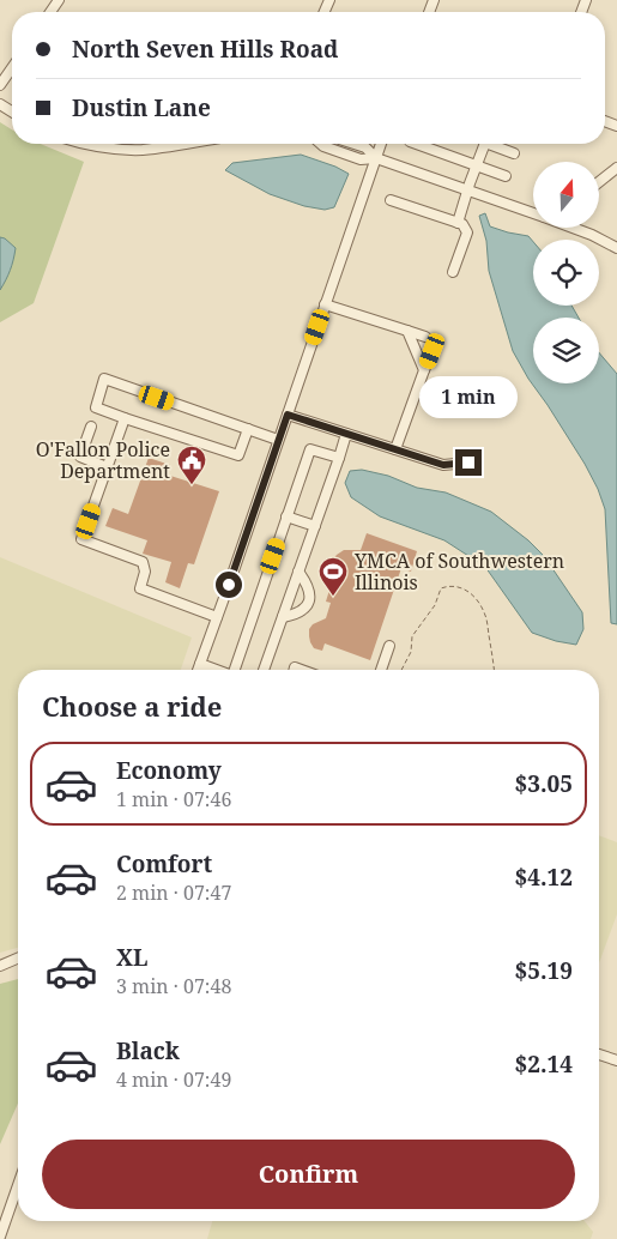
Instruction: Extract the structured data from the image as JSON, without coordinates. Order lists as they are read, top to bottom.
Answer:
{
  "places": {
    "public building": ["O'Fallon Police Department"],
    "sports": ["YMCA of Southwestern Illinois"]
  },
  "north": "top",
  "page": {
    "banner": ["North Seven Hills Road", "Dustin Lane"],
    "bubble": "1 min",
    "heading": "Choose a ride",
    "list": [
      {
        "name": "Economy",
        "note": "1 min · 07:46",
        "value": "$3.05"
      },
      {
        "name": "Comfort",
        "note": "2 min · 07:47",
        "value": "$4.12"
      },
      {
        "name": "XL",
        "note": "3 min · 07:48",
        "value": "$5.19"
      },
      {
        "name": "Black",
        "note": "4 min · 07:49",
        "value": "$2.14"
      }
    ],
    "buttons": "Confirm"
  }
}
